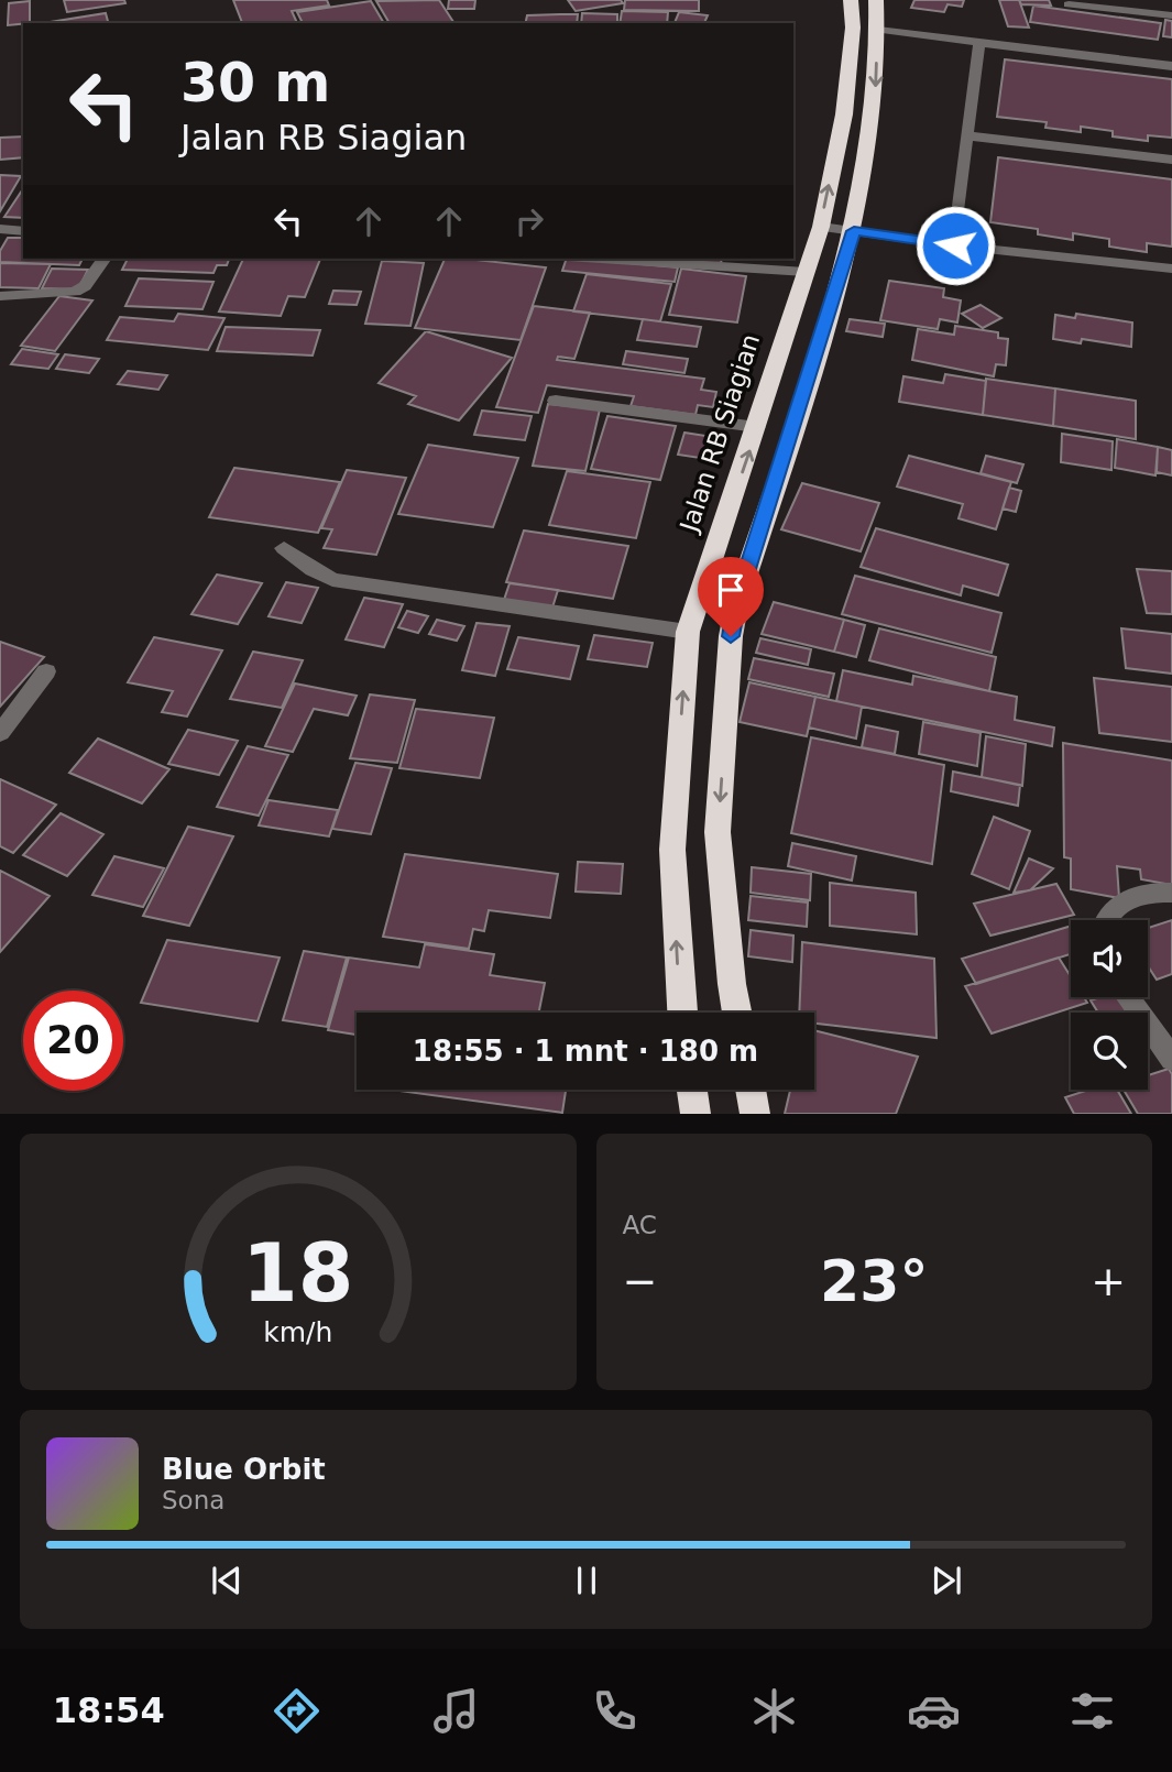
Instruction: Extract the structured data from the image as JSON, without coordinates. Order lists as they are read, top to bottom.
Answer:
{
  "streets": {
    "highway": ["Jalan RB Siagian"]
  },
  "page": {
    "turn": ["30 m", "Jalan RB Siagian"],
    "limit": "20",
    "trip": "18:55 · 1 mnt · 180 m",
    "tile": "AC",
    "heat": ["−", "23°", "+"],
    "song": ["Blue Orbit", "Sona"],
    "tabs": "18:54",
    "gauge": ["18", "km/h"]
  }
}
